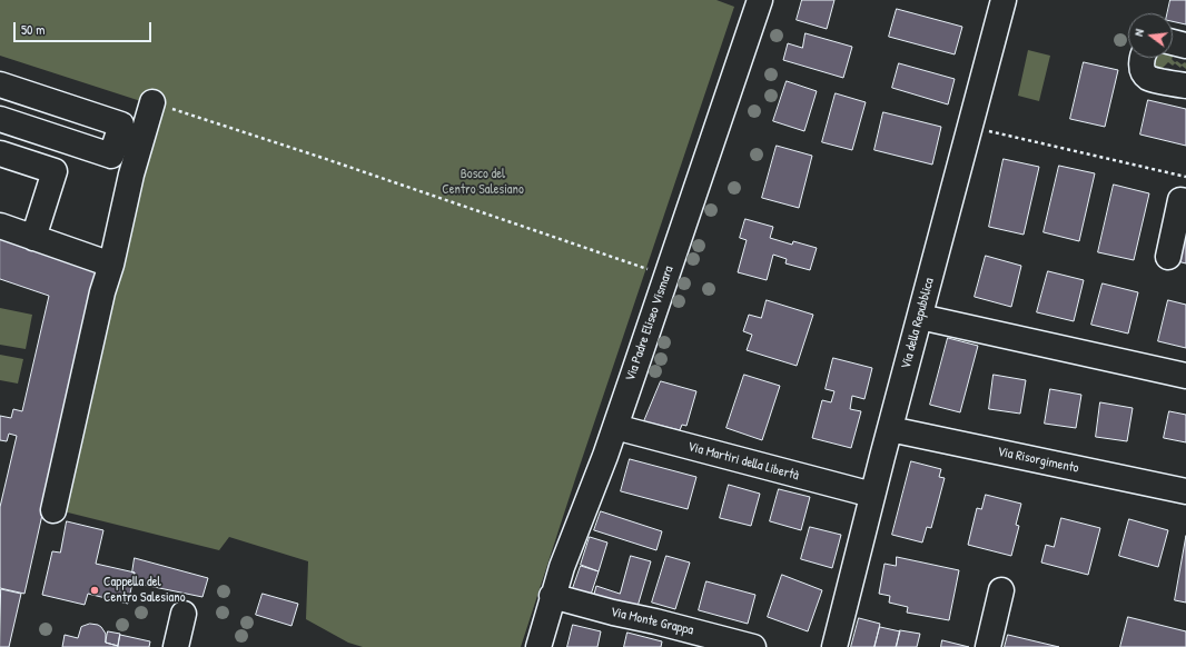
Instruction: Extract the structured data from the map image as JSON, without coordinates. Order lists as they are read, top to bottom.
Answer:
{
  "streets": {
    "street": [
      "Via Padre Eliseo Vismara",
      "Via della Repubblica",
      "Via Risorgimento",
      "Via Martiri della Libertà",
      "Via Monte Grappa"
    ]
  },
  "crossings": [
    ["Via Padre Eliseo Vismara", "Via Martiri della Libertà"],
    ["Via Padre Eliseo Vismara", "Via Monte Grappa"],
    ["Via della Repubblica", "Via Risorgimento"],
    ["Via della Repubblica", "Via Martiri della Libertà"]
  ],
  "parks": ["Bosco del Centro Salesiano"],
  "places": ["Cappella del Centro Salesiano"],
  "scale_bar": "50 m",
  "north": "left"
}
